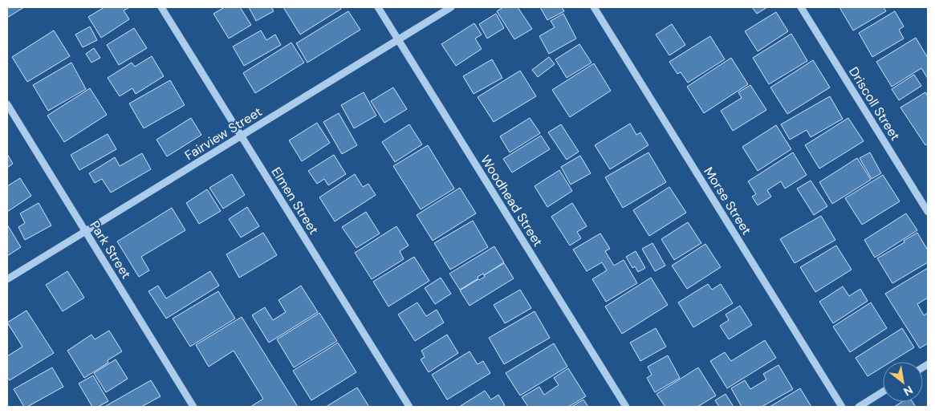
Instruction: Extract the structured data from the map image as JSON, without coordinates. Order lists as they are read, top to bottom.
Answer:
{
  "streets": {
    "street": [
      "Driscoll Street",
      "Fairview Street",
      "Elmen Street",
      "Woodhead Street",
      "Morse Street",
      "Park Street"
    ]
  },
  "crossings": [
    ["Fairview Street", "Elmen Street"],
    ["Fairview Street", "Woodhead Street"],
    ["Fairview Street", "Park Street"]
  ],
  "north": "bottom right"
}
